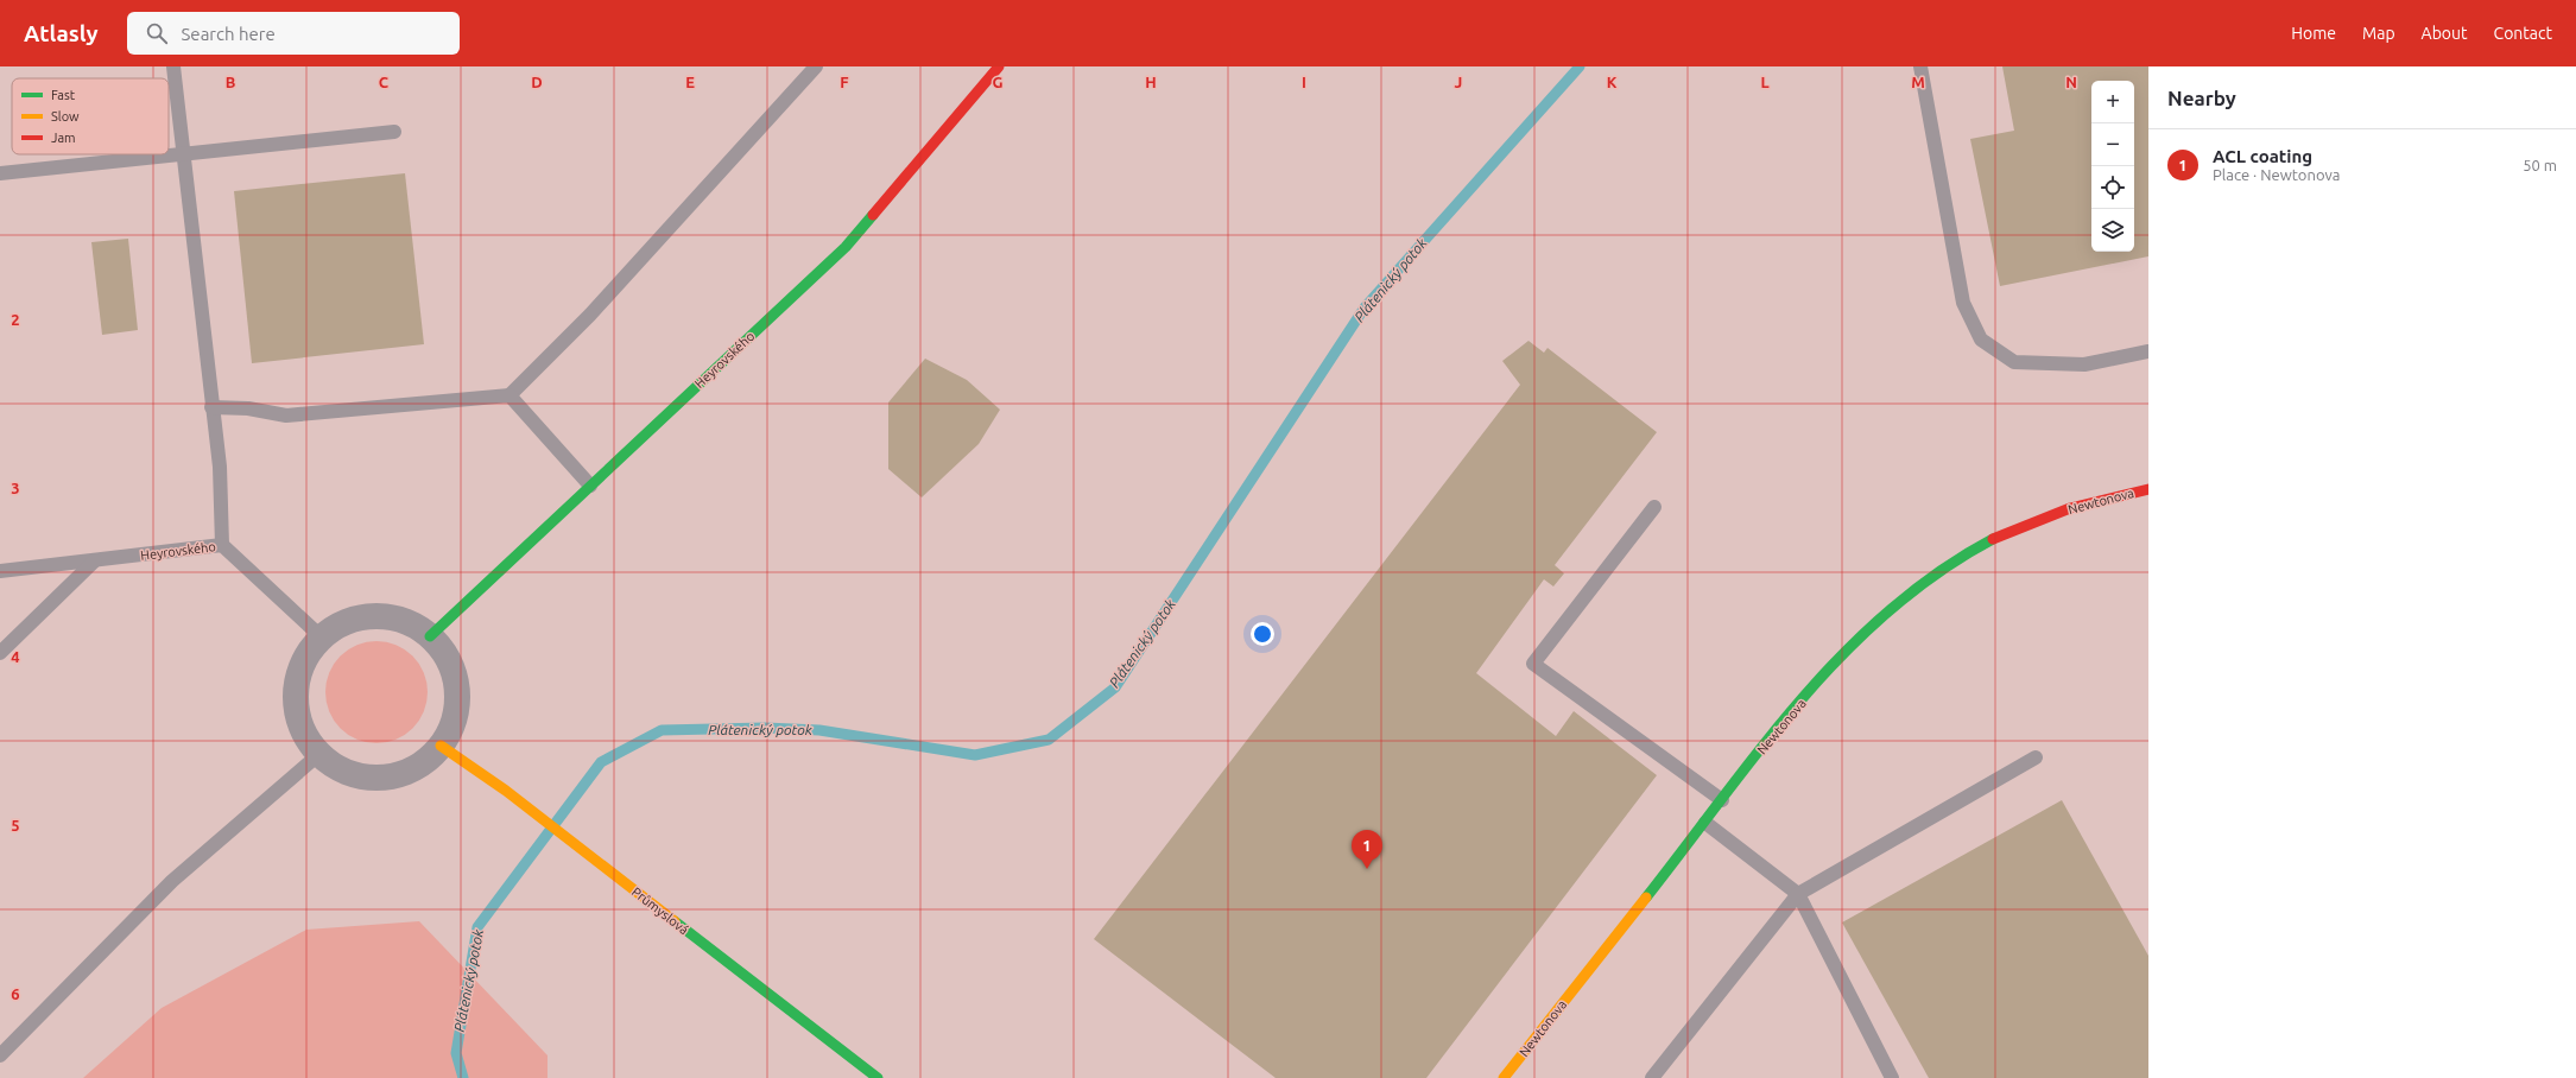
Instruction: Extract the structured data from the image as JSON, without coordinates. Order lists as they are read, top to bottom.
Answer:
{
  "streets": {
    "street": ["Heyrovského", "Newtonova", "Průmyslová"]
  },
  "crossings": [
    ["Heyrovského", "Průmyslová"]
  ],
  "water": ["Plátenický potok"],
  "legend": ["Fast", "Slow", "Jam"],
  "page": {
    "header": "Atlasly",
    "search": "Search here",
    "nav": [
      "Home",
      "Map",
      "About",
      "Contact"
    ],
    "heading": "Nearby",
    "map_buttons": ["+", "−"],
    "list": [
      {
        "mark": "1",
        "name": "ACL coating",
        "note": "Place · Newtonova",
        "value": "50 m"
      }
    ],
    "pins": "1"
  },
  "grid": {
    "columns": [
      "B",
      "C",
      "D",
      "E",
      "F",
      "G",
      "H",
      "I",
      "J",
      "K",
      "L",
      "M",
      "N"
    ],
    "rows": [
      "2",
      "3",
      "4",
      "5",
      "6"
    ]
  }
}
